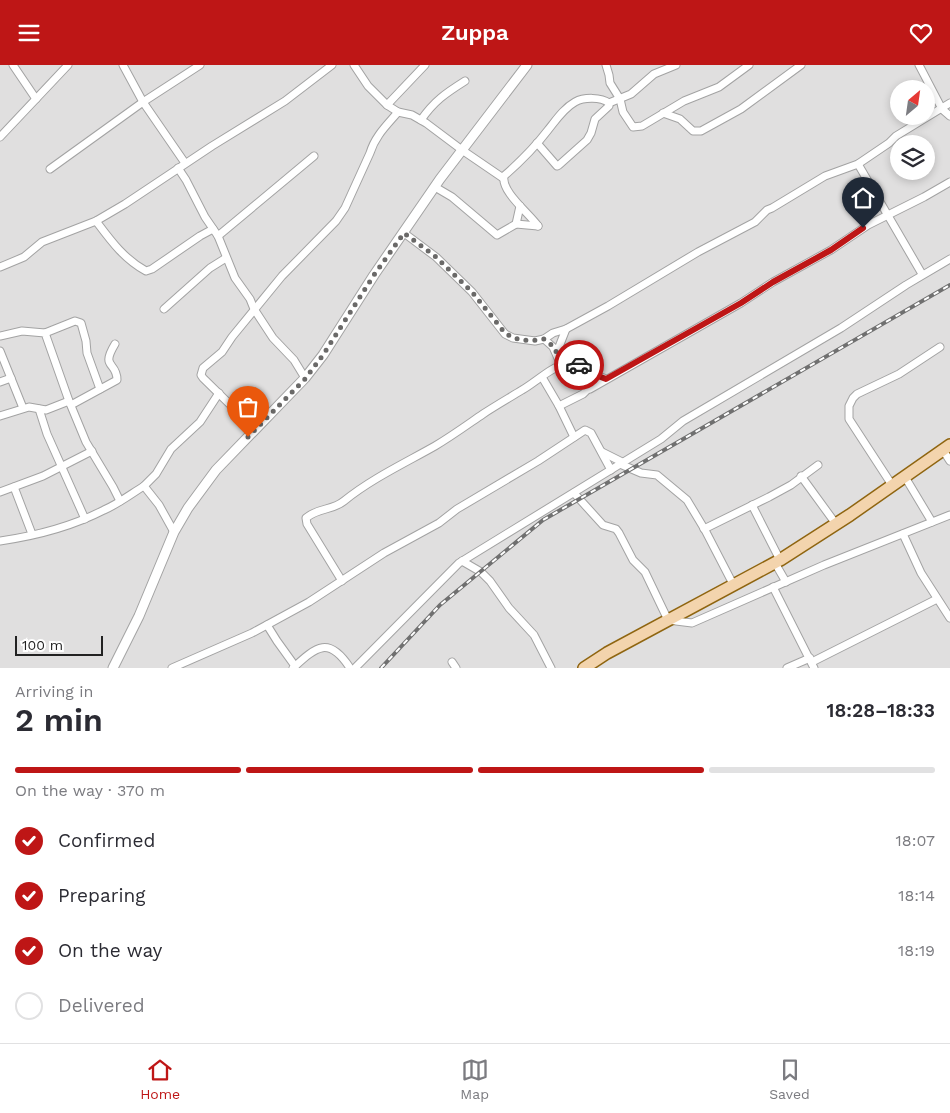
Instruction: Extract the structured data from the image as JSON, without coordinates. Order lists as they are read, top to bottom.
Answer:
{
  "scale_bar": "100 m",
  "north": "top right",
  "page": {
    "header": "Zuppa",
    "scale": "100 m",
    "heading": ["2 min", "Arriving in", "18:28–18:33"],
    "bar": "On the way · 370 m",
    "list": [
      ["Confirmed", "18:07"],
      ["Preparing", "18:14"],
      ["On the way", "18:19"],
      "Delivered"
    ],
    "tabs": ["Home", "Map", "Saved"]
  }
}
